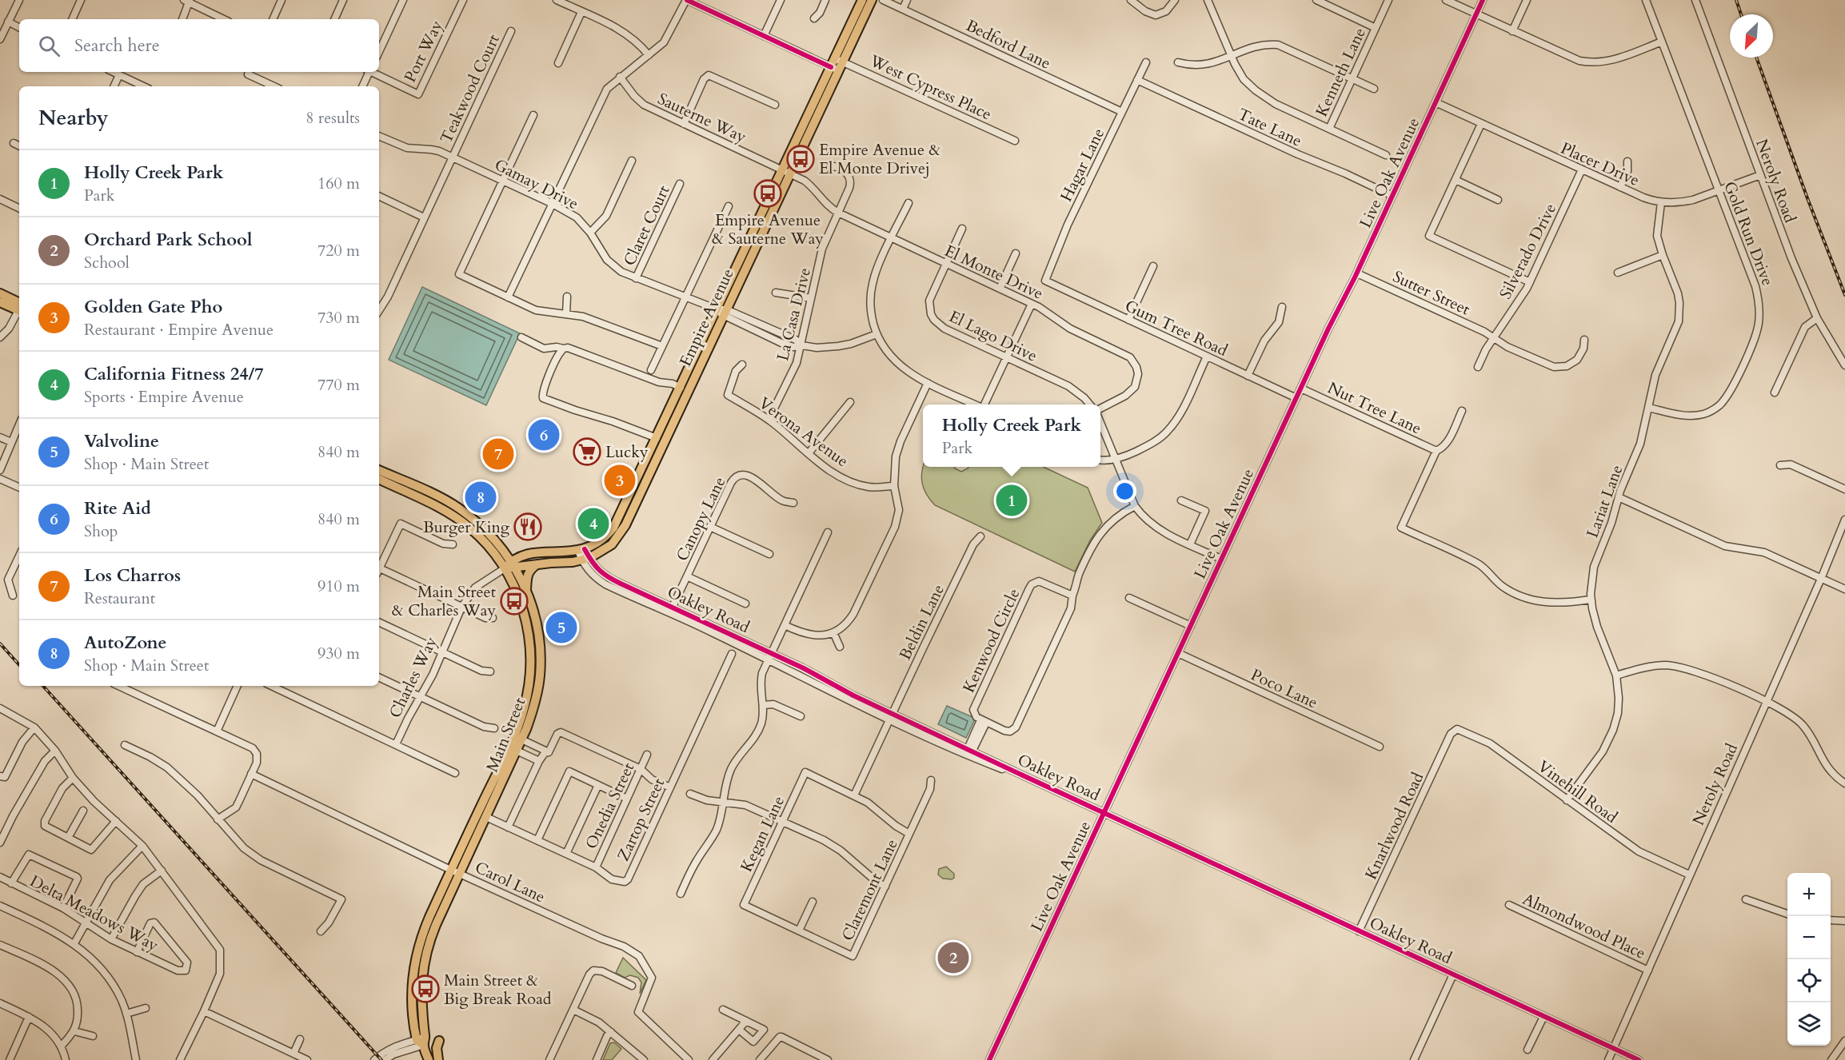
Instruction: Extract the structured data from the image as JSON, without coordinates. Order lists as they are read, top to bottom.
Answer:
{
  "streets": {
    "main road": ["Empire Avenue", "Charles Way", "Main Street"],
    "street": [
      "Bedford Lane",
      "Port Way",
      "Kenneth Lane",
      "West Cypress Place",
      "Teakwood Court",
      "Sauterne Way",
      "Tate Lane",
      "Placer Drive",
      "Hagar Lane",
      "Live Oak Avenue",
      "Neroly Road",
      "Gamay Drive",
      "Claret Court",
      "Gold Run Drive",
      "Silverado Drive",
      "El Monte Drive",
      "Sutter Street",
      "La Casa Drive",
      "Gum Tree Road",
      "El Lago Drive",
      "Nut Tree Lane",
      "Verona Avenue",
      "Lariat Lane",
      "Canopy Lane",
      "Oakley Road",
      "Beldin Lane",
      "Kenwood Circle",
      "Poco Lane",
      "Vinehill Road",
      "Onedia Street",
      "Zartop Street",
      "Knarlwood Road",
      "Kegan Lane",
      "Carol Lane",
      "Claremont Lane",
      "Delta Meadows Way",
      "Almondwood Place"
    ]
  },
  "crossings": [
    ["Bedford Lane", "Hagar Lane"],
    ["West Cypress Place", "Empire Avenue"],
    ["Teakwood Court", "Gamay Drive"],
    ["Sauterne Way", "El Monte Drive"],
    ["Sauterne Way", "Empire Avenue"],
    ["Tate Lane", "Hagar Lane"],
    ["Tate Lane", "Live Oak Avenue"],
    ["Placer Drive", "Live Oak Avenue"],
    ["Placer Drive", "Neroly Road"],
    ["Placer Drive", "Gold Run Drive"],
    ["Placer Drive", "Silverado Drive"],
    ["Placer Drive", "Lariat Lane"],
    ["Hagar Lane", "Gum Tree Road"],
    ["Live Oak Avenue", "Sutter Street"],
    ["Live Oak Avenue", "Gum Tree Road"],
    ["Live Oak Avenue", "Nut Tree Lane"],
    ["Live Oak Avenue", "Oakley Road"],
    ["Live Oak Avenue", "Poco Lane"],
    ["Neroly Road", "Oakley Road"],
    ["Neroly Road", "Vinehill Road"],
    ["Neroly Road", "Almondwood Place"],
    ["Gamay Drive", "Claret Court"],
    ["Gamay Drive", "La Casa Drive"],
    ["Gamay Drive", "Empire Avenue"],
    ["Gold Run Drive", "Lariat Lane"],
    ["Silverado Drive", "Sutter Street"],
    ["El Monte Drive", "La Casa Drive"],
    ["El Monte Drive", "Empire Avenue"],
    ["El Monte Drive", "El Lago Drive"],
    ["La Casa Drive", "Verona Avenue"],
    ["Empire Avenue", "Oakley Road"],
    ["Empire Avenue", "Charles Way"],
    ["Empire Avenue", "Main Street"],
    ["Lariat Lane", "Vinehill Road"],
    ["Canopy Lane", "Oakley Road"],
    ["Oakley Road", "Beldin Lane"],
    ["Oakley Road", "Knarlwood Road"],
    ["Beldin Lane", "Kegan Lane"],
    ["Charles Way", "Main Street"],
    ["Main Street", "Zartop Street"],
    ["Main Street", "Carol Lane"],
    ["Vinehill Road", "Knarlwood Road"],
    ["Onedia Street", "Zartop Street"],
    ["Kegan Lane", "Claremont Lane"]
  ],
  "places": {
    "bus stop": [
      "Empire Avenue & El Monte Drivej",
      "Empire Avenue & Sauterne Way",
      "Main Street & Charles Way",
      "Main Street & Big Break Road"
    ],
    "supermarket": ["Lucky"],
    "restaurant": ["Burger King"]
  },
  "north": "bottom left",
  "page": {
    "search": "Search here",
    "heading": ["Nearby", "8 results"],
    "list": [
      {
        "mark": "1",
        "name": "Holly Creek Park",
        "note": "Park",
        "value": "160 m"
      },
      {
        "mark": "2",
        "name": "Orchard Park School",
        "note": "School",
        "value": "720 m"
      },
      {
        "mark": "3",
        "name": "Golden Gate Pho",
        "note": "Restaurant · Empire Avenue",
        "value": "730 m"
      },
      {
        "mark": "4",
        "name": "California Fitness 24/7",
        "note": "Sports · Empire Avenue",
        "value": "770 m"
      },
      {
        "mark": "5",
        "name": "Valvoline",
        "note": "Shop · Main Street",
        "value": "840 m"
      },
      {
        "mark": "6",
        "name": "Rite Aid",
        "note": "Shop",
        "value": "840 m"
      },
      {
        "mark": "7",
        "name": "Los Charros",
        "note": "Restaurant",
        "value": "910 m"
      },
      {
        "mark": "8",
        "name": "AutoZone",
        "note": "Shop · Main Street",
        "value": "930 m"
      }
    ],
    "popup": ["Holly Creek Park", "Park"],
    "pins": [
      "6",
      "7",
      "3",
      "8",
      "1",
      "4",
      "5",
      "2"
    ],
    "map_buttons": ["+", "−"]
  }
}
